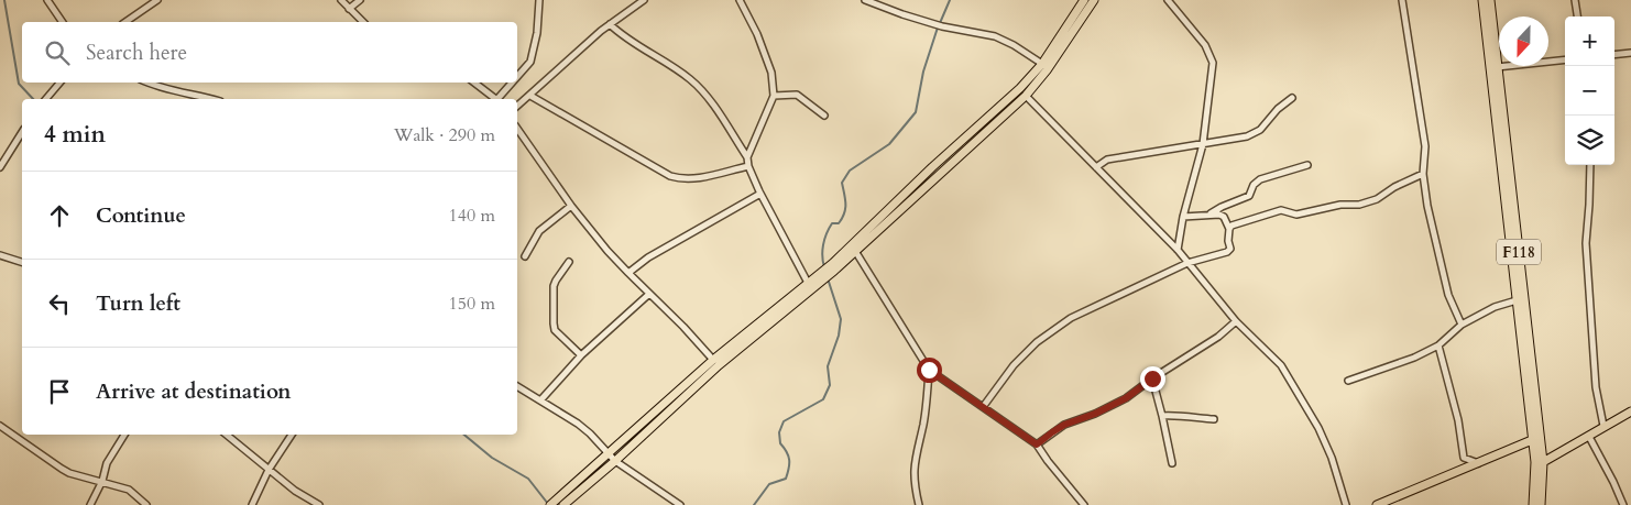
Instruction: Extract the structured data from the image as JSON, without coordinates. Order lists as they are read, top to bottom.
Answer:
{
  "streets": {
    "main road": ["F118"]
  },
  "north": "bottom",
  "page": {
    "map_buttons": ["+", "−"],
    "search": "Search here",
    "heading": ["4 min", "Walk · 290 m"],
    "list": [
      ["Continue", "140 m"],
      ["Turn left", "150 m"],
      "Arrive at destination"
    ]
  }
}
